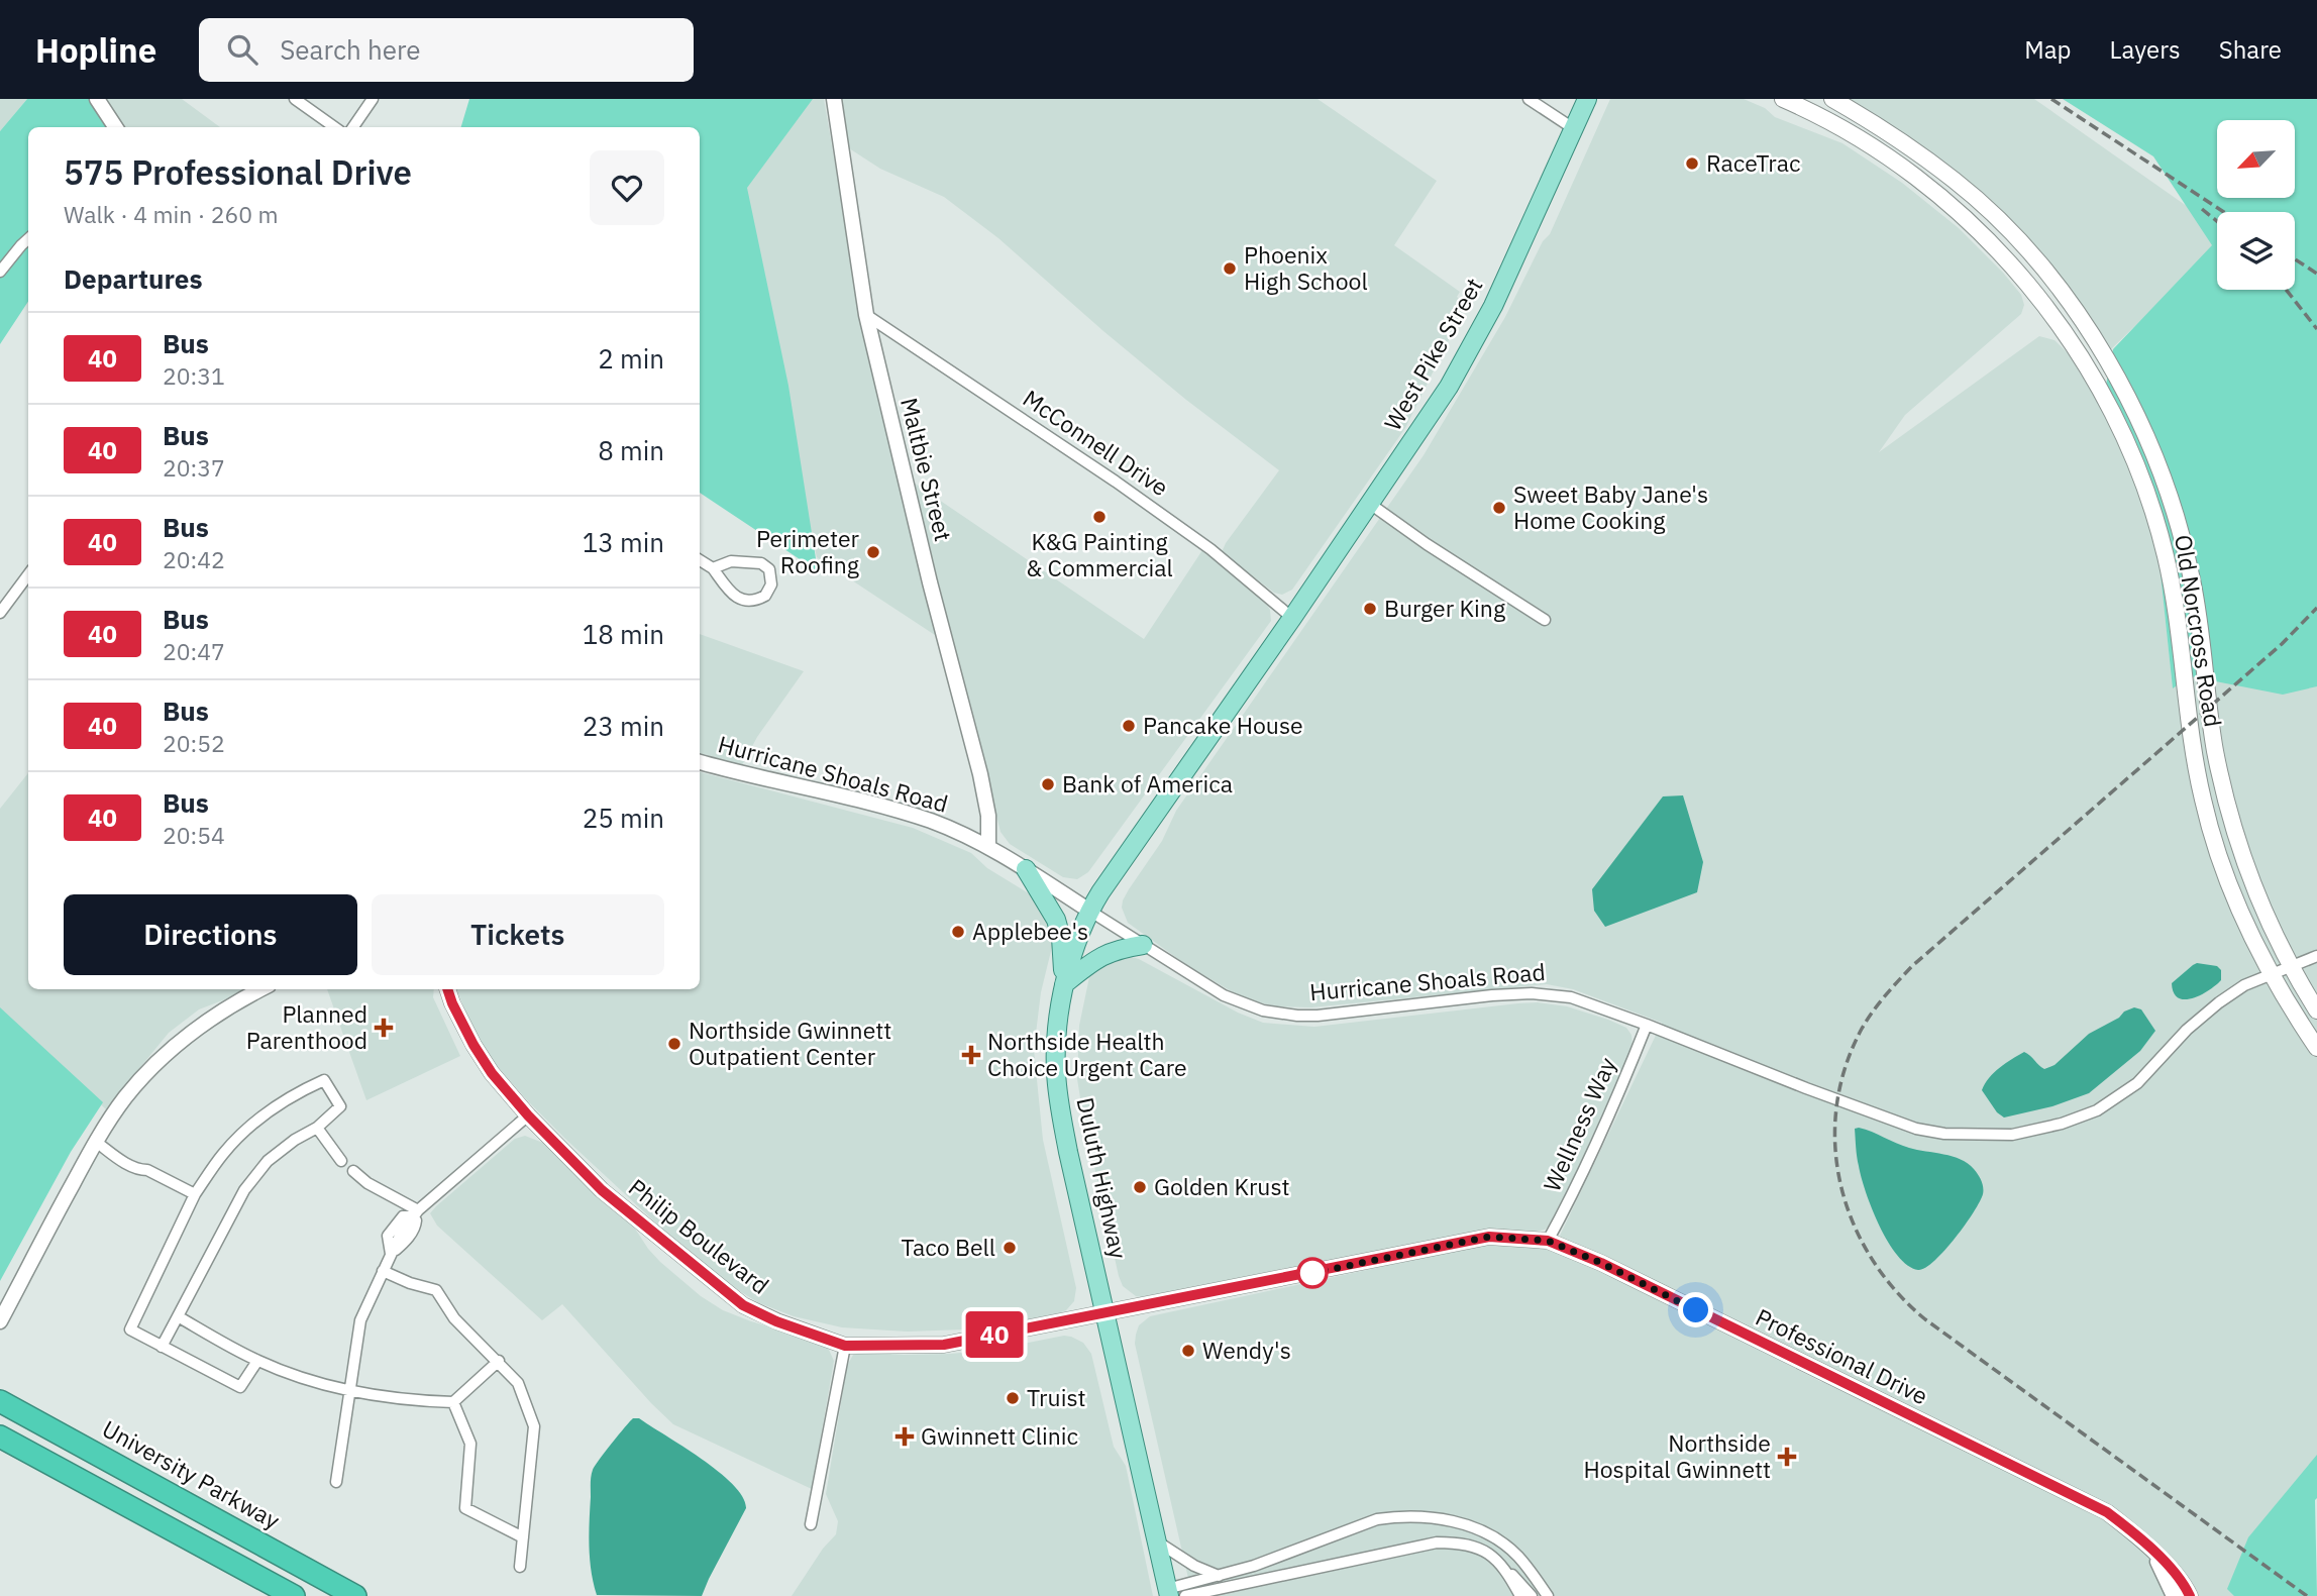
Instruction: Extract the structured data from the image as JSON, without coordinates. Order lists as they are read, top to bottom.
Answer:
{
  "streets": {
    "highway": ["University Parkway"],
    "main road": ["West Pike Street", "Old Norcross Road", "Duluth Highway"],
    "street": [
      "McConnell Drive",
      "Maltbie Street",
      "Hurricane Shoals Road",
      "Wellness Way",
      "Philip Boulevard",
      "Professional Drive"
    ]
  },
  "crossings": [
    ["West Pike Street", "McConnell Drive"],
    ["West Pike Street", "Duluth Highway"],
    ["McConnell Drive", "Maltbie Street"],
    ["McConnell Drive", "Duluth Highway"],
    ["Maltbie Street", "Hurricane Shoals Road"],
    ["Old Norcross Road", "Hurricane Shoals Road"],
    ["Hurricane Shoals Road", "Wellness Way"],
    ["Hurricane Shoals Road", "Duluth Highway"],
    ["Wellness Way", "Professional Drive"],
    ["Duluth Highway", "Philip Boulevard"],
    ["Duluth Highway", "Professional Drive"],
    ["Philip Boulevard", "Professional Drive"]
  ],
  "places": {
    "other": [
      "RaceTrac",
      "Phoenix High School",
      "Sweet Baby Jane's Home Cooking",
      "K&G Painting & Commercial",
      "Perimeter Roofing",
      "Burger King",
      "Pancake House",
      "Bank of America",
      "Applebee's",
      "Northside Gwinnett Outpatient Center",
      "Golden Krust",
      "Taco Bell",
      "Wendy's",
      "Truist"
    ],
    "health": [
      "Planned Parenthood",
      "Northside Health Choice Urgent Care",
      "Gwinnett Clinic",
      "Northside Hospital Gwinnett"
    ]
  },
  "lines": ["bus line 40"],
  "north": "bottom left",
  "page": {
    "header": "Hopline",
    "search": "Search here",
    "nav": ["Map", "Layers", "Share"],
    "on_map": "40",
    "heading": [
      ["575 Professional Drive", "Walk · 4 min · 260 m"],
      "Departures"
    ],
    "list": [
      {
        "mark": "40",
        "name": "Bus",
        "note": "20:31",
        "value": "2 min"
      },
      {
        "mark": "40",
        "name": "Bus",
        "note": "20:37",
        "value": "8 min"
      },
      {
        "mark": "40",
        "name": "Bus",
        "note": "20:42",
        "value": "13 min"
      },
      {
        "mark": "40",
        "name": "Bus",
        "note": "20:47",
        "value": "18 min"
      },
      {
        "mark": "40",
        "name": "Bus",
        "note": "20:52",
        "value": "23 min"
      },
      {
        "mark": "40",
        "name": "Bus",
        "note": "20:54",
        "value": "25 min"
      }
    ],
    "buttons": ["Directions", "Tickets"]
  }
}
